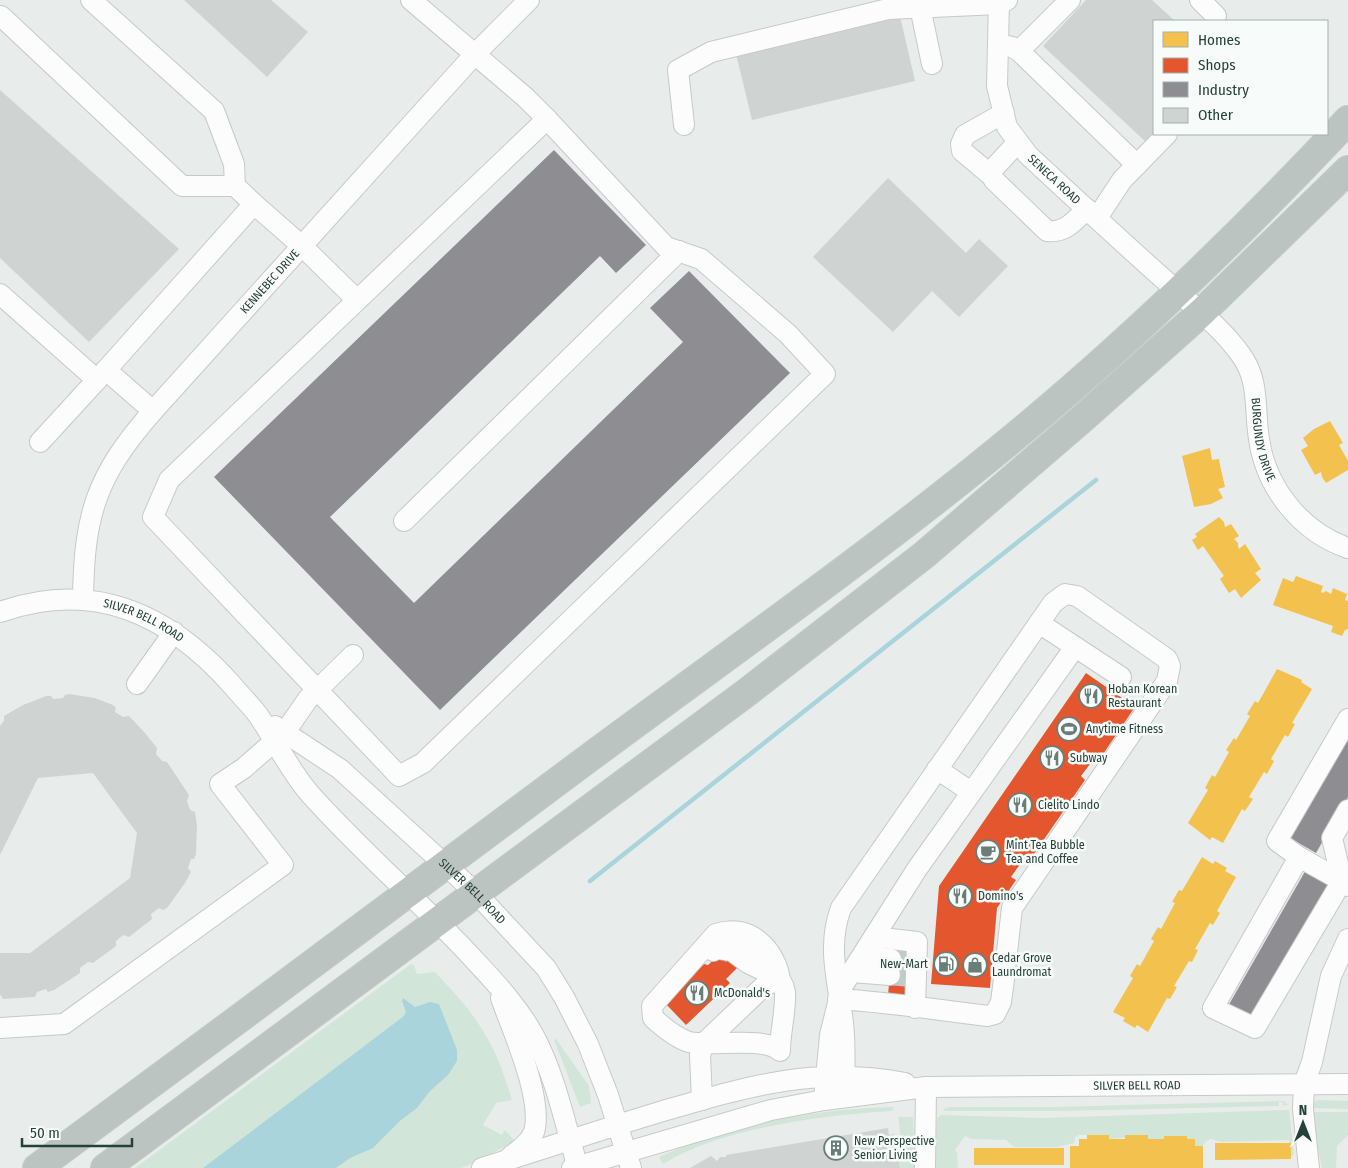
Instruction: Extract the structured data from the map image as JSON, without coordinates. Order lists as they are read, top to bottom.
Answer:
{
  "streets": {
    "street": [
      "SENECA ROAD",
      "KENNEBEC DRIVE",
      "BURGUNDY DRIVE",
      "SILVER BELL ROAD"
    ]
  },
  "crossings": [
    ["SENECA ROAD", "BURGUNDY DRIVE"],
    ["KENNEBEC DRIVE", "SILVER BELL ROAD"]
  ],
  "places": {
    "restaurant": [
      "Hoban Korean Restaurant",
      "Subway",
      "Cielito Lindo",
      "Domino's",
      "McDonald's"
    ],
    "sports": ["Anytime Fitness"],
    "cafe": ["Mint Tea Bubble Tea and Coffee"],
    "fuel station": ["New-Mart"],
    "shop": ["Cedar Grove Laundromat"],
    "building": ["New Perspective Senior Living"]
  },
  "legend": [
    "Homes",
    "Shops",
    "Industry",
    "Other"
  ],
  "scale_bar": "50 m",
  "north": "top"
}
